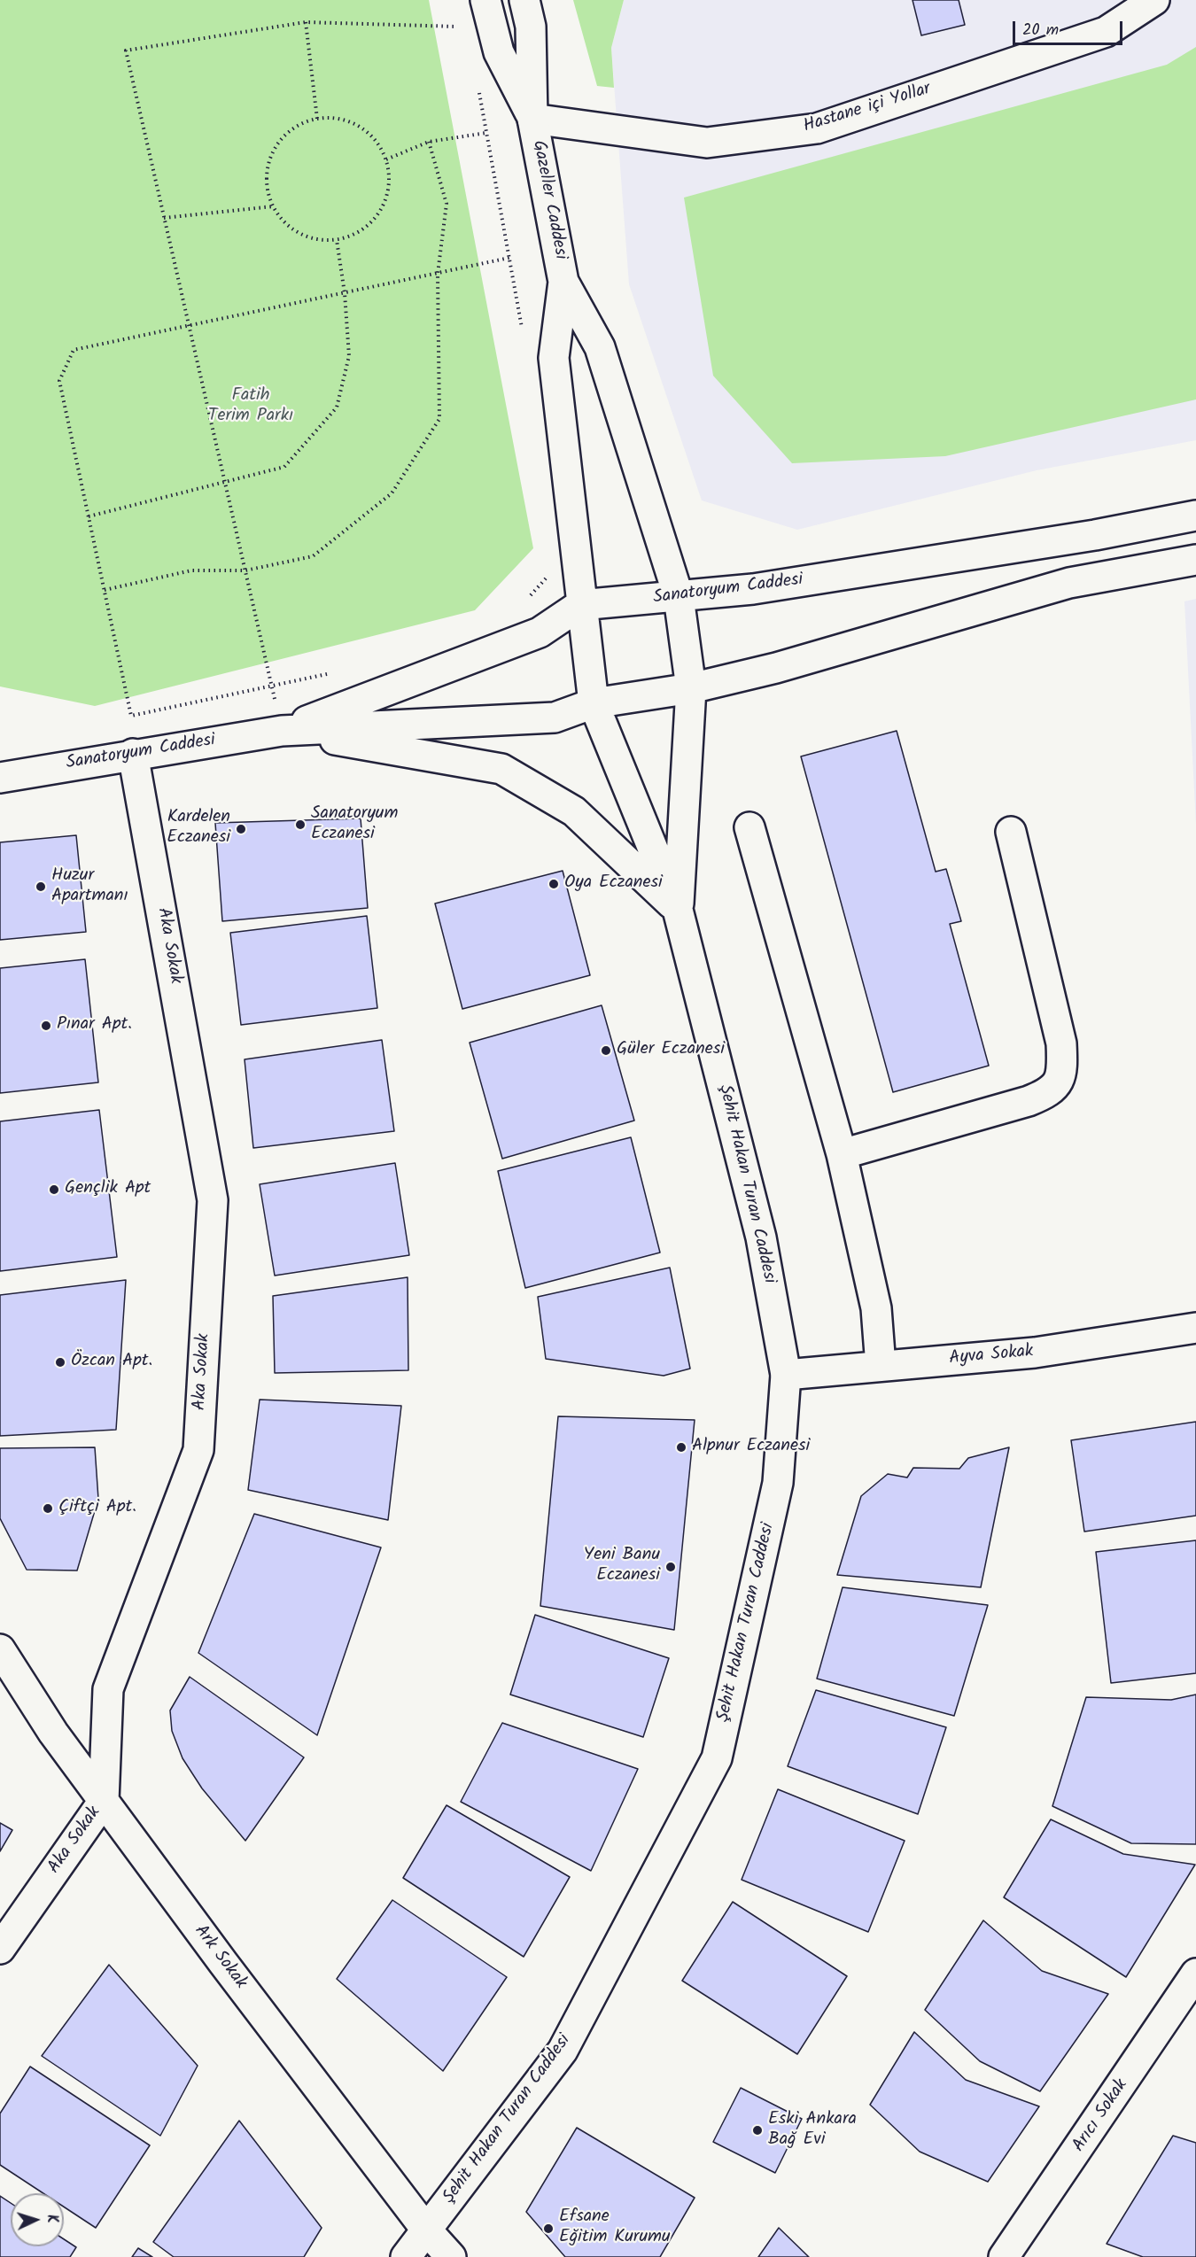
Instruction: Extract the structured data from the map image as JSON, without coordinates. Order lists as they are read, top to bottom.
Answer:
{
  "streets": {
    "main road": [
      "Hastane içi Yollar",
      "Gazeller Caddesi",
      "Sanatoryum Caddesi",
      "Aka Sokak",
      "Şehit Hakan Turan Caddesi",
      "Ayva Sokak",
      "Ark Sokak",
      "Arıcı Sokak"
    ]
  },
  "crossings": [
    ["Hastane içi Yollar", "Gazeller Caddesi"],
    ["Sanatoryum Caddesi", "Aka Sokak"],
    ["Aka Sokak", "Ark Sokak"],
    ["Şehit Hakan Turan Caddesi", "Ayva Sokak"],
    ["Şehit Hakan Turan Caddesi", "Ark Sokak"]
  ],
  "parks": ["Fatih Terim Parkı"],
  "places": [
    "Sanatoryum Eczanesi",
    "Kardelen Eczanesi",
    "Oya Eczanesi",
    "Huzur Apartmanı",
    "Pınar Apt.",
    "Güler Eczanesi",
    "Gençlik Apt",
    "Özcan Apt.",
    "Alpnur Eczanesi",
    "Çiftçi Apt.",
    "Yeni Banu Eczanesi",
    "Eski Ankara Bağ Evi",
    "Efsane Eğitim Kurumu"
  ],
  "scale_bar": "20 m",
  "north": "right"
}
